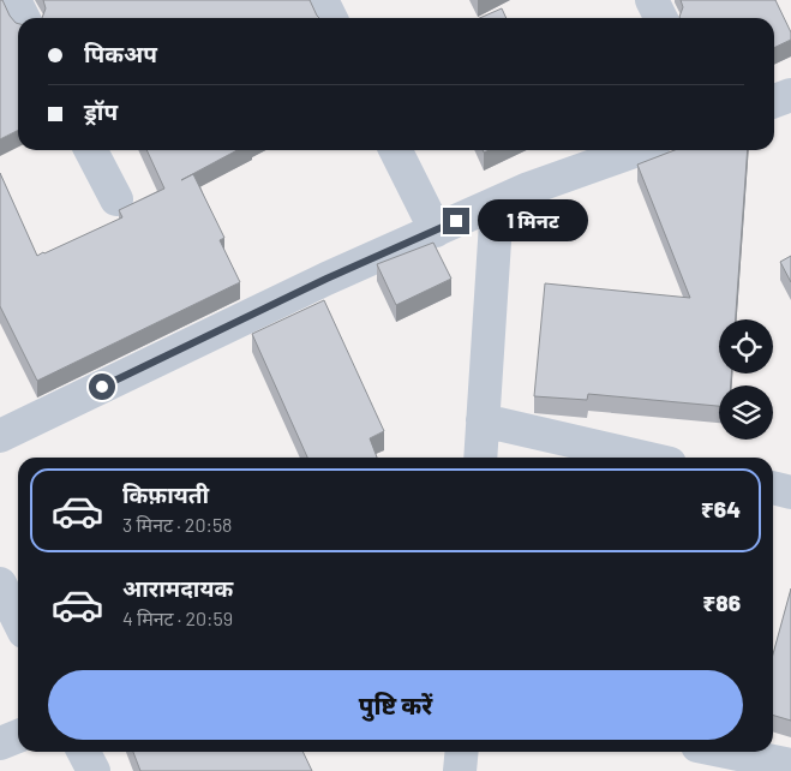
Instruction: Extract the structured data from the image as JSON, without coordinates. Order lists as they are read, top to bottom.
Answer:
{
  "page": {
    "banner": ["पिकअप", "ड्रॉप"],
    "bubble": "1 मिनट",
    "list": [
      {
        "name": "किफ़ायती",
        "note": "3 मिनट · 20:58",
        "value": "₹64"
      },
      {
        "name": "आरामदायक",
        "note": "4 मिनट · 20:59",
        "value": "₹86"
      }
    ],
    "buttons": "पुष्टि करें"
  }
}
